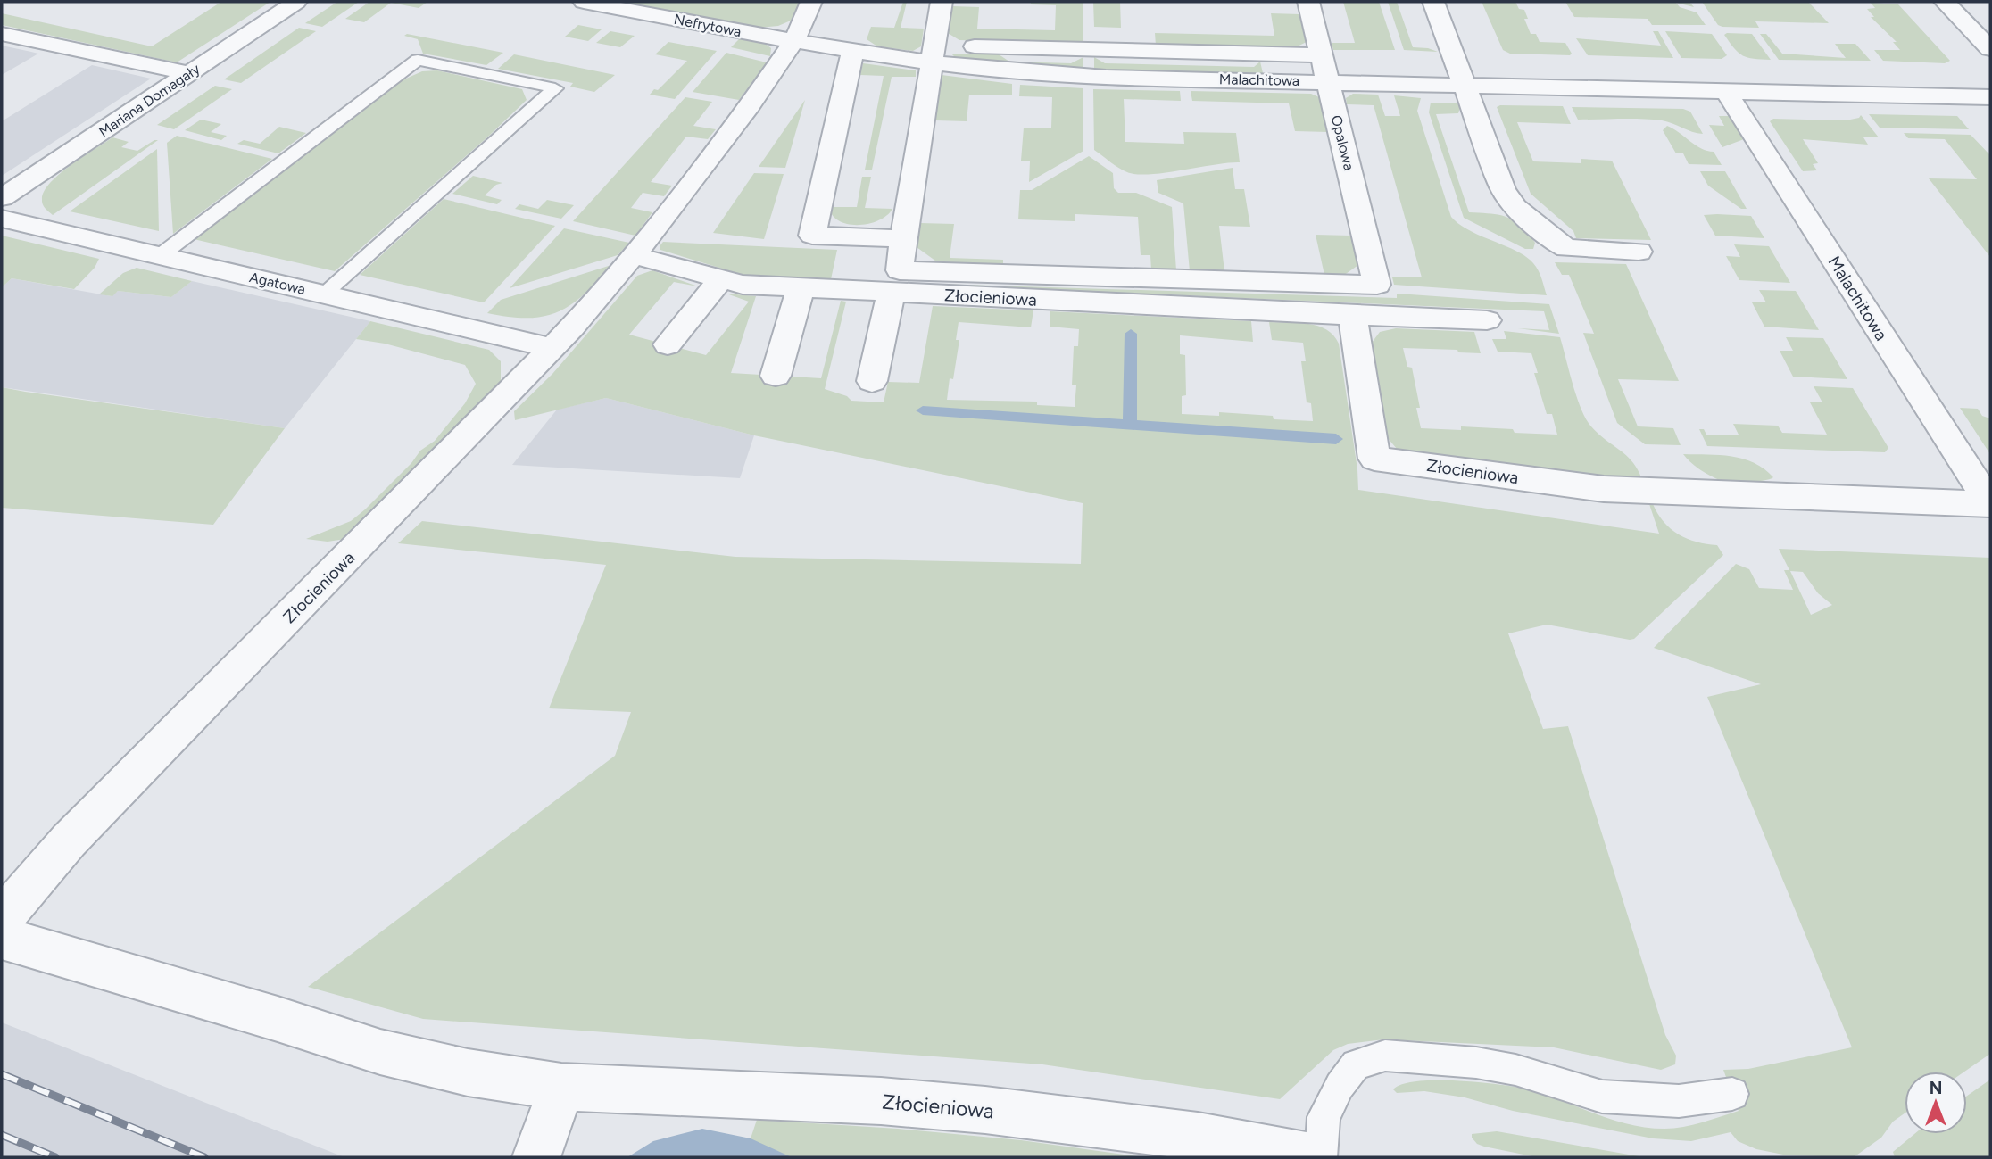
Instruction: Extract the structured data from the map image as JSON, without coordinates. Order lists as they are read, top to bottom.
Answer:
{
  "streets": {
    "street": [
      "Nefrytowa",
      "Malachitowa",
      "Mariana Domagały",
      "Opalowa",
      "Agatowa",
      "Złocieniowa"
    ]
  },
  "crossings": [
    ["Nefrytowa", "Malachitowa"],
    ["Nefrytowa", "Złocieniowa"],
    ["Malachitowa", "Opalowa"],
    ["Malachitowa", "Złocieniowa"],
    ["Agatowa", "Złocieniowa"]
  ],
  "north": "top"
}
